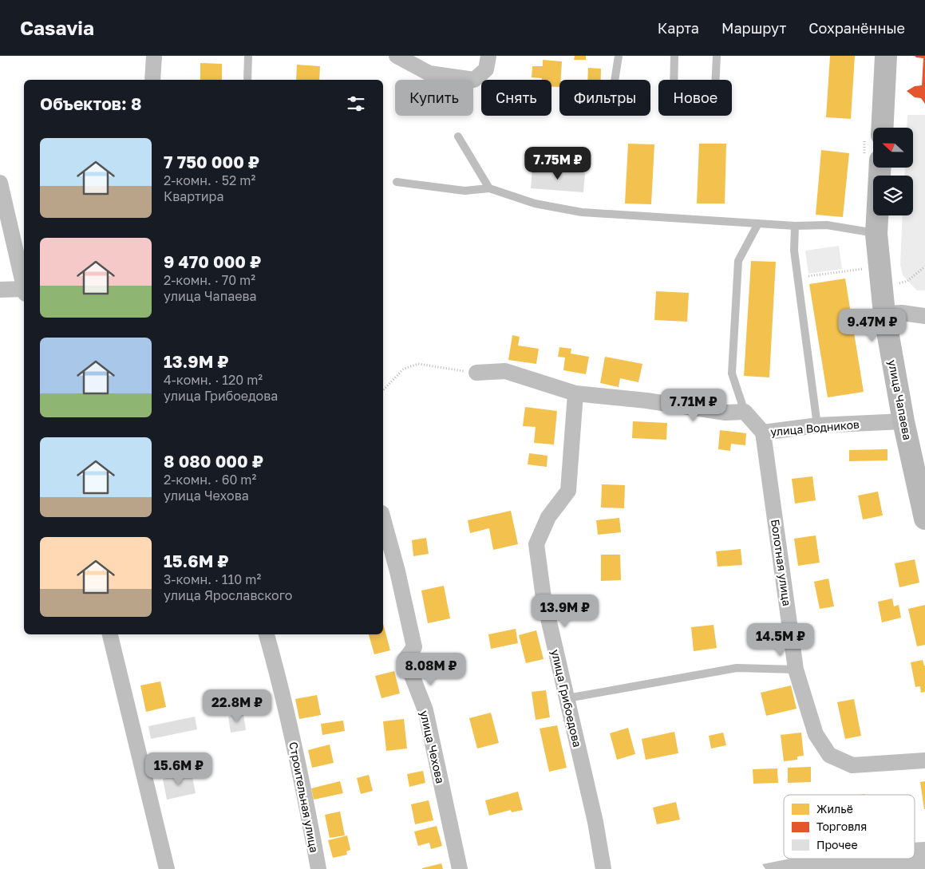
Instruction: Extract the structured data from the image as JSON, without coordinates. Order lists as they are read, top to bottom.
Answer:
{
  "streets": {
    "main road": ["улица Чапаева"],
    "street": [
      "улица Водников",
      "Болотная улица",
      "улица Грибоедова",
      "улица Чехова",
      "Строительная улица"
    ]
  },
  "crossings": [
    ["улица Чапаева", "улица Водников"],
    ["улица Водников", "Болотная улица"]
  ],
  "legend": ["Жильё", "Торговля", "Прочее"],
  "north": "left",
  "page": {
    "header": "Casavia",
    "nav": ["Карта", "Маршрут", "Сохранённые"],
    "chip": [
      "Купить",
      "Снять",
      "Фильтры",
      "Новое"
    ],
    "heading": "Объектов: 8",
    "list": [
      {
        "name": "7 750 000 ₽",
        "note": "2-комн. · 52 m² · Квартира"
      },
      {
        "name": "9 470 000 ₽",
        "note": "2-комн. · 70 m² · улица Чапаева"
      },
      {
        "name": "13.9M ₽",
        "note": "4-комн. · 120 m² · улица Грибоедова"
      },
      {
        "name": "8 080 000 ₽",
        "note": "2-комн. · 60 m² · улица Чехова"
      },
      {
        "name": "15.6M ₽",
        "note": "3-комн. · 110 m² · улица Ярославского"
      }
    ],
    "price": [
      "7.75M ₽",
      "9.47M ₽",
      "7.71M ₽",
      "13.9M ₽",
      "14.5M ₽",
      "8.08M ₽",
      "22.8M ₽",
      "15.6M ₽"
    ]
  }
}
